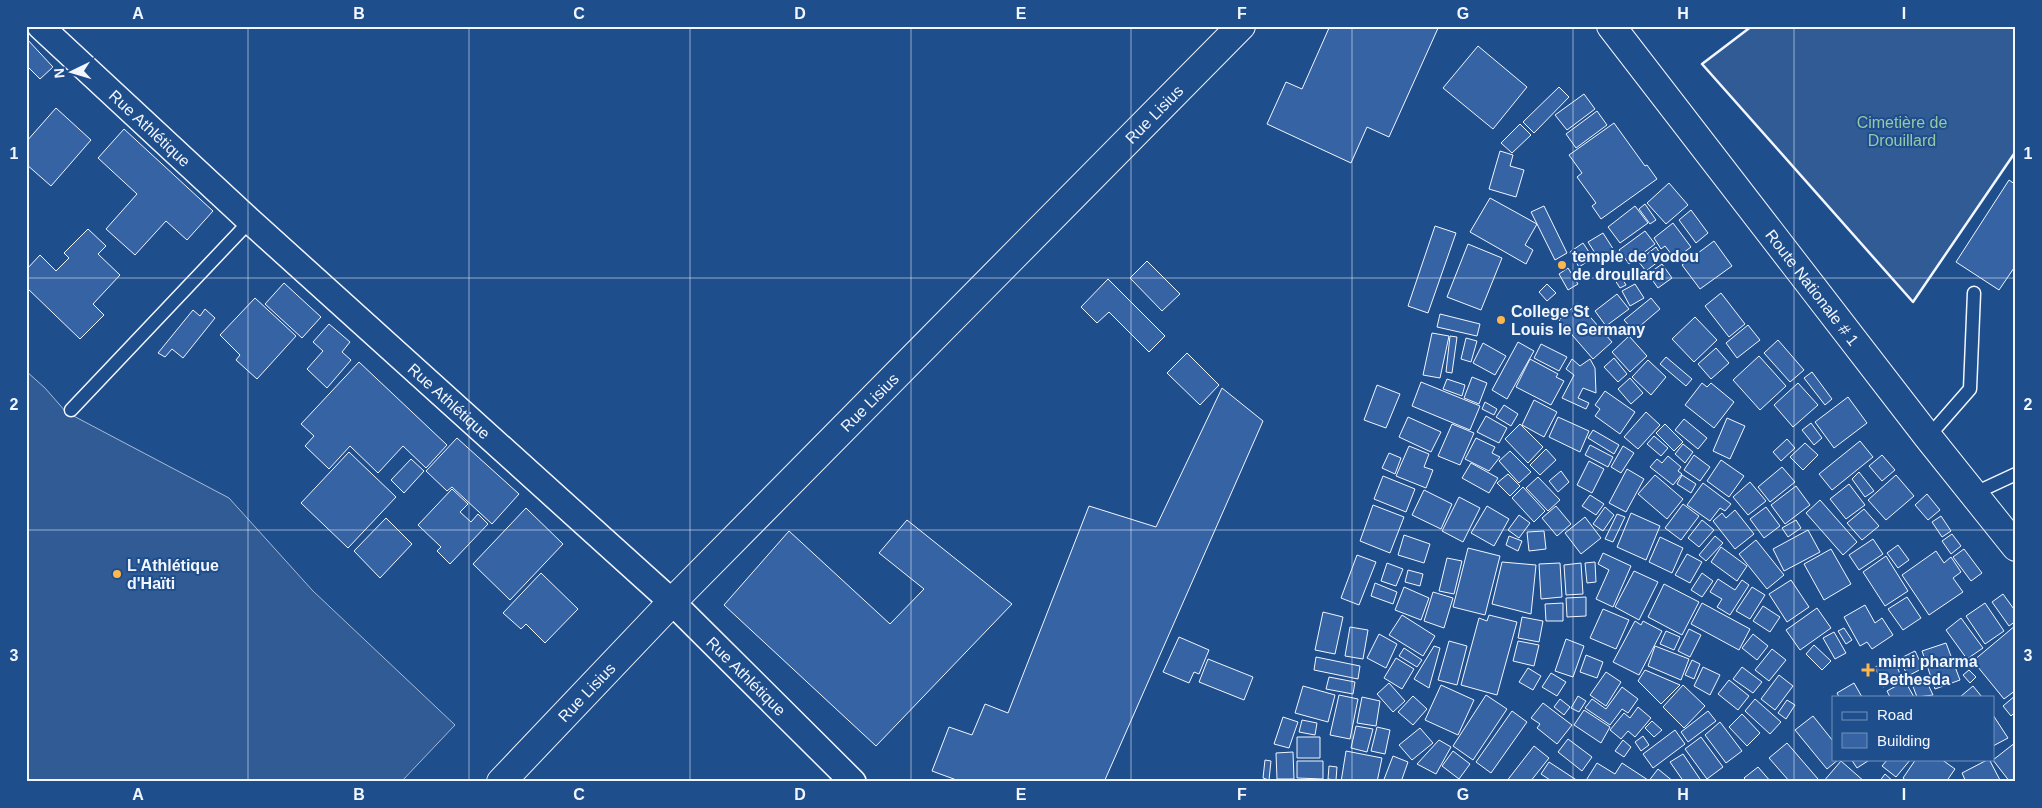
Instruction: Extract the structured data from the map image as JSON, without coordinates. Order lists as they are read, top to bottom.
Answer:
{
  "streets": {
    "street": ["Rue Lisius", "Rue Athlétique", "Route Nationale # 1"]
  },
  "crossings": [
    ["Rue Lisius", "Rue Athlétique"]
  ],
  "parks": ["Cimetière de Drouillard"],
  "places": {
    "other": ["temple de vodou de droullard", "College St Louis le Germany", "L'Athlétique d'Haïti"],
    "health": ["mimi pharma Bethesda"]
  },
  "legend": ["Road", "Building"],
  "north": "left",
  "grid": {
    "columns": [
      "A",
      "B",
      "C",
      "D",
      "E",
      "F",
      "G",
      "H",
      "I"
    ],
    "rows": ["1", "2", "3"]
  }
}
